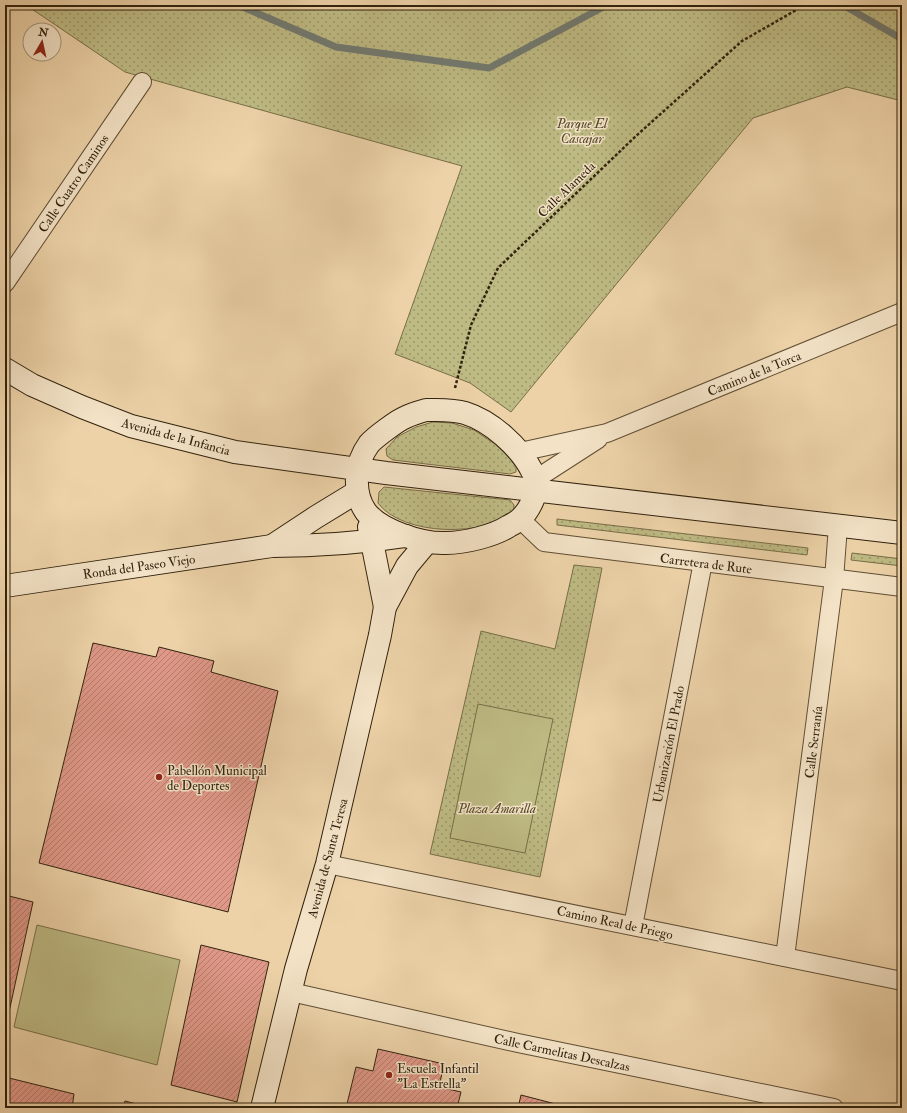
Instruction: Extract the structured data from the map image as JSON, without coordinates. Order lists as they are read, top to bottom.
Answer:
{
  "streets": {
    "street": [
      "Calle Cuatro Caminos",
      "Camino de la Torca",
      "Avenida de la Infancia",
      "Carretera de Rute",
      "Ronda del Paseo Viejo",
      "Calle Serranía",
      "Urbanización El Prado",
      "Avenida de Santa Teresa",
      "Camino Real de Priego",
      "Calle Carmelitas Descalzas"
    ],
    "path": ["Calle Alameda"]
  },
  "crossings": [
    ["Camino de la Torca", "Avenida de la Infancia"],
    ["Carretera de Rute", "Calle Serranía"],
    ["Carretera de Rute", "Urbanización El Prado"],
    ["Ronda del Paseo Viejo", "Avenida de Santa Teresa"],
    ["Calle Serranía", "Camino Real de Priego"],
    ["Urbanización El Prado", "Camino Real de Priego"],
    ["Avenida de Santa Teresa", "Camino Real de Priego"],
    ["Avenida de Santa Teresa", "Calle Carmelitas Descalzas"]
  ],
  "parks": ["Parque El Cascajar", "Plaza Amarilla"],
  "places": ["Pabellón Municipal de Deportes", "Escuela Infantil \"La Estrella\""],
  "north": "top"
}
